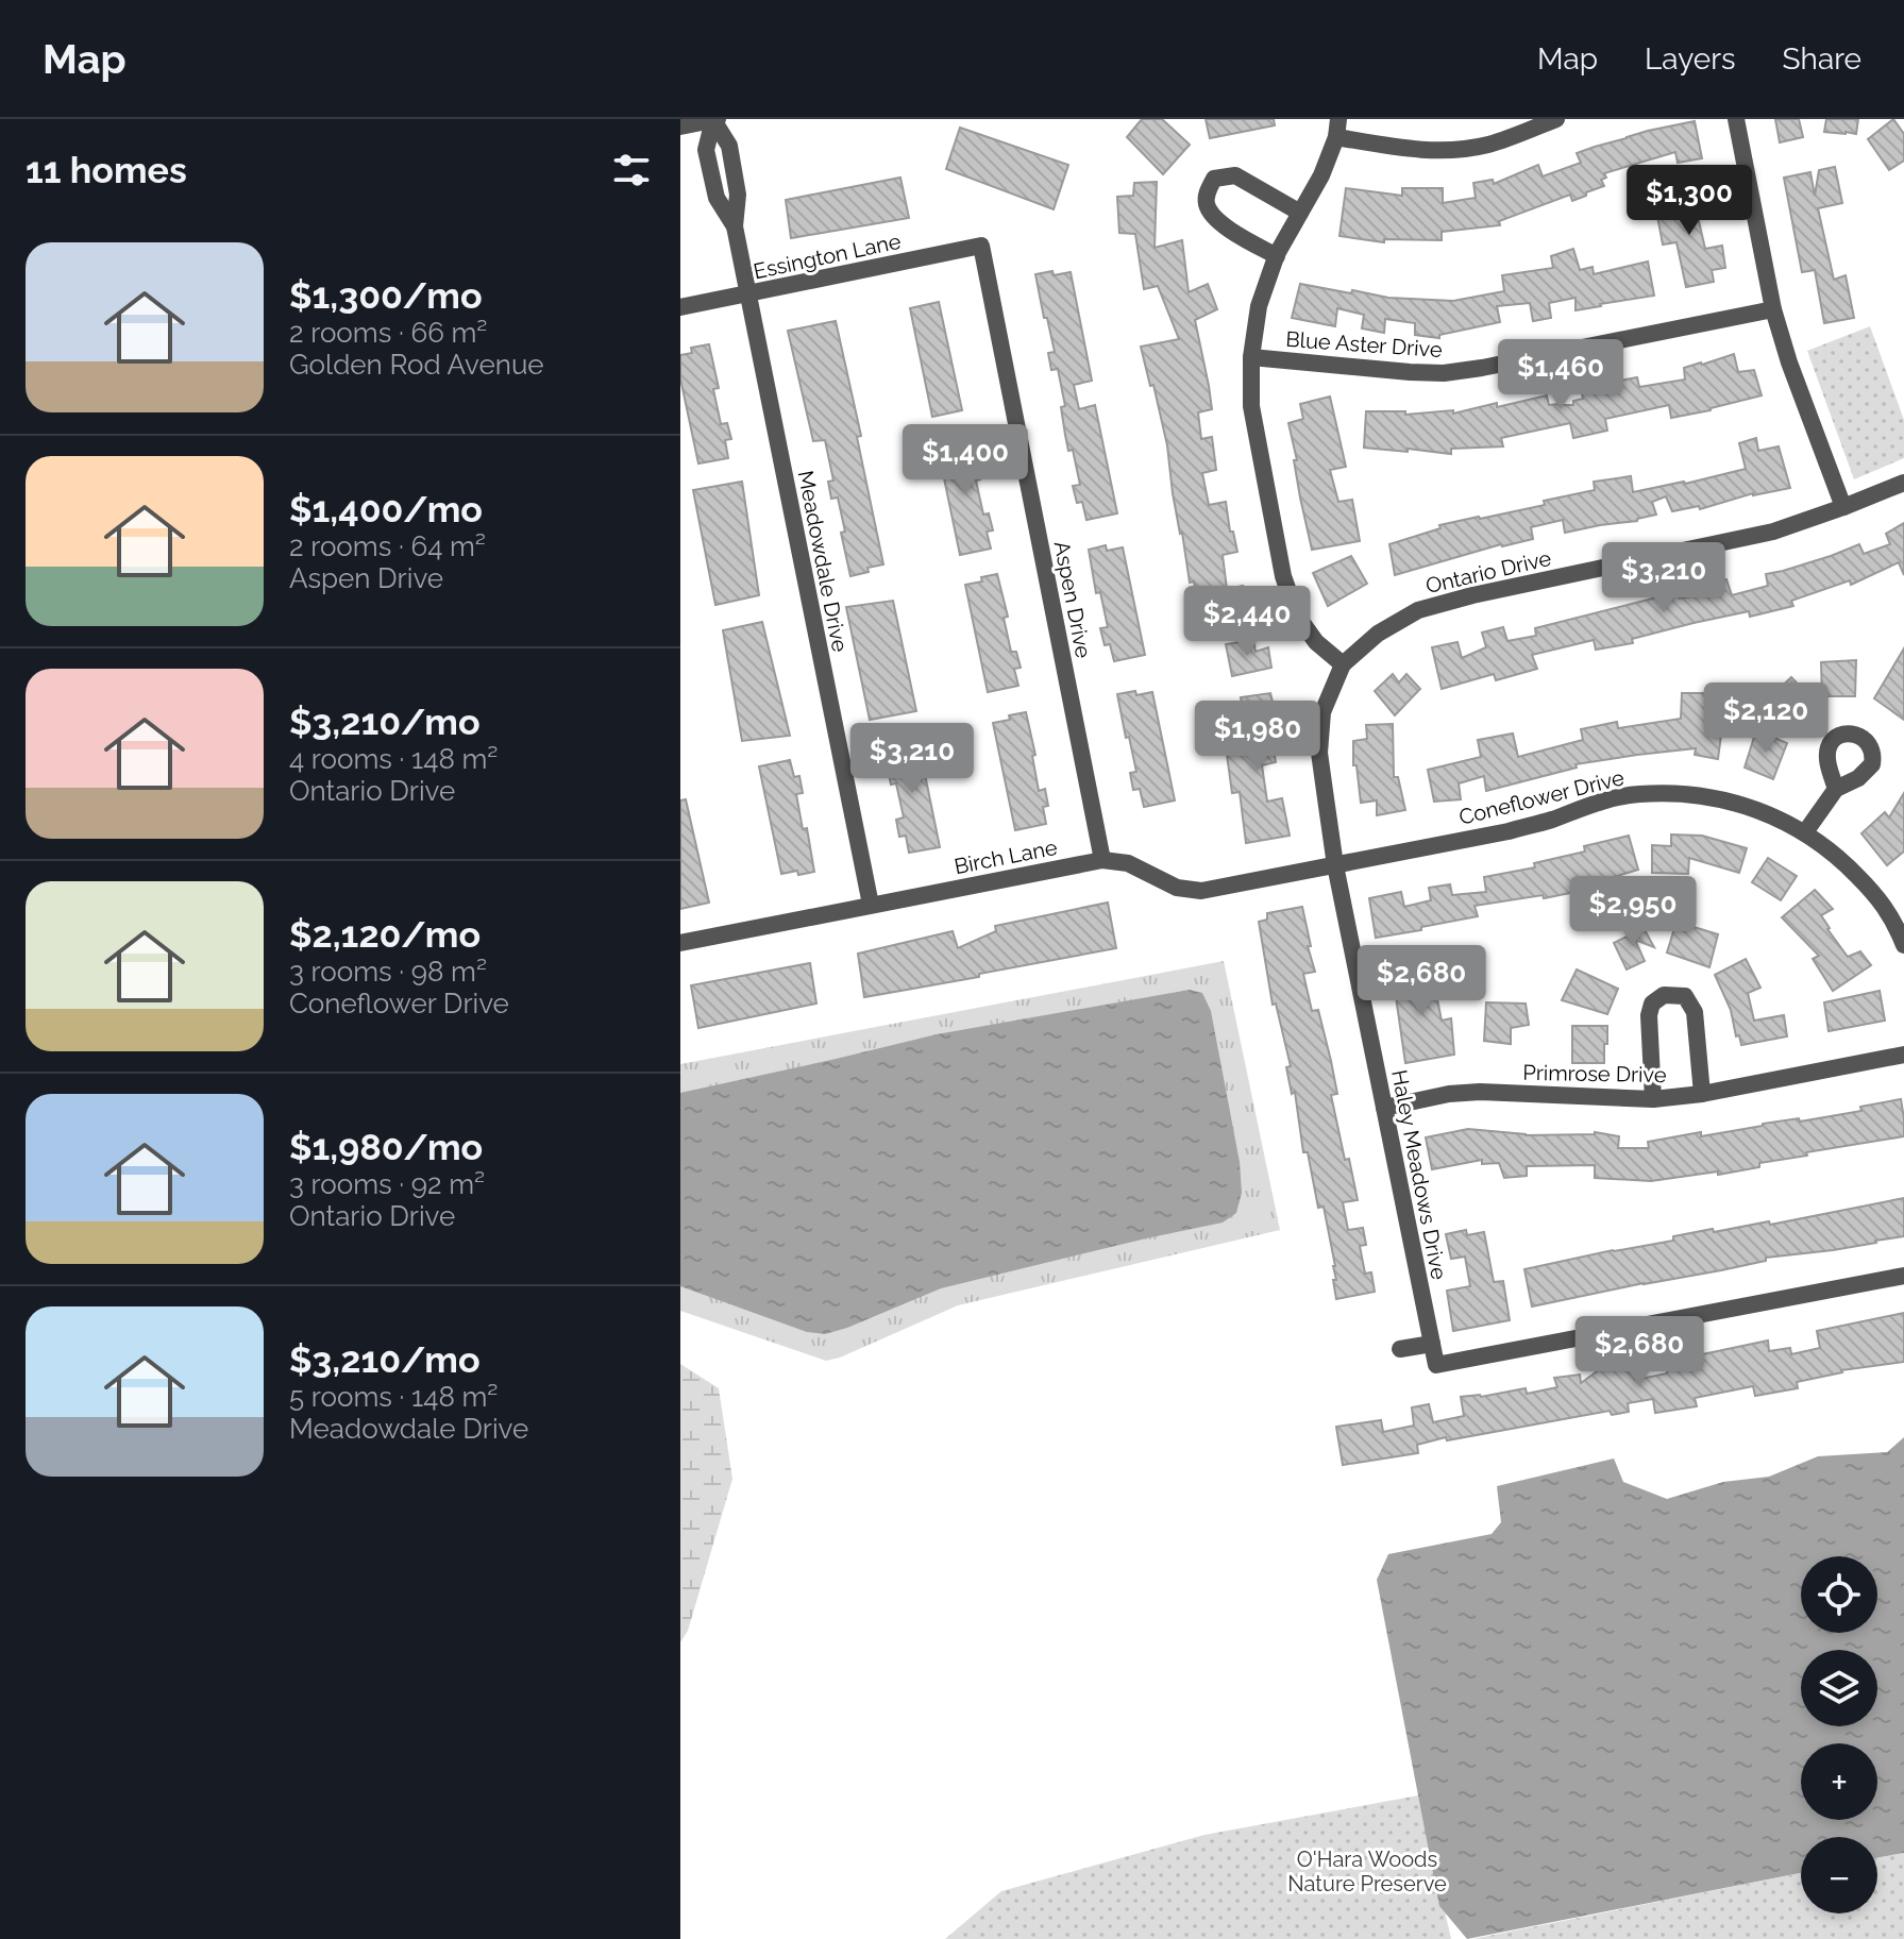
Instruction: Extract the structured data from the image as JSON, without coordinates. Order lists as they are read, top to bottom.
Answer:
{
  "streets": {
    "street": [
      "Essington Lane",
      "Blue Aster Drive",
      "Meadowdale Drive",
      "Ontario Drive",
      "Aspen Drive",
      "Coneflower Drive",
      "Birch Lane",
      "Primrose Drive",
      "Haley Meadows Drive"
    ]
  },
  "crossings": [
    ["Essington Lane", "Meadowdale Drive"],
    ["Essington Lane", "Aspen Drive"],
    ["Meadowdale Drive", "Birch Lane"],
    ["Ontario Drive", "Coneflower Drive"],
    ["Ontario Drive", "Birch Lane"],
    ["Ontario Drive", "Haley Meadows Drive"],
    ["Aspen Drive", "Birch Lane"],
    ["Coneflower Drive", "Birch Lane"],
    ["Coneflower Drive", "Haley Meadows Drive"],
    ["Birch Lane", "Haley Meadows Drive"],
    ["Primrose Drive", "Haley Meadows Drive"]
  ],
  "parks": ["O'Hara Woods Nature Preserve"],
  "page": {
    "header": "Map",
    "nav": ["Map", "Layers", "Share"],
    "heading": "11 homes",
    "price": [
      "$1,300",
      "$1,460",
      "$1,400",
      "$3,210",
      "$2,440",
      "$2,120",
      "$1,980",
      "$3,210",
      "$2,950",
      "$2,680",
      "$2,680"
    ],
    "list": [
      {
        "name": "$1,300/mo",
        "note": "2 rooms · 66 m² · Golden Rod Avenue"
      },
      {
        "name": "$1,400/mo",
        "note": "2 rooms · 64 m² · Aspen Drive"
      },
      {
        "name": "$3,210/mo",
        "note": "4 rooms · 148 m² · Ontario Drive"
      },
      {
        "name": "$2,120/mo",
        "note": "3 rooms · 98 m² · Coneflower Drive"
      },
      {
        "name": "$1,980/mo",
        "note": "3 rooms · 92 m² · Ontario Drive"
      },
      {
        "name": "$3,210/mo",
        "note": "5 rooms · 148 m² · Meadowdale Drive"
      }
    ],
    "map_buttons": ["+", "−"]
  }
}
